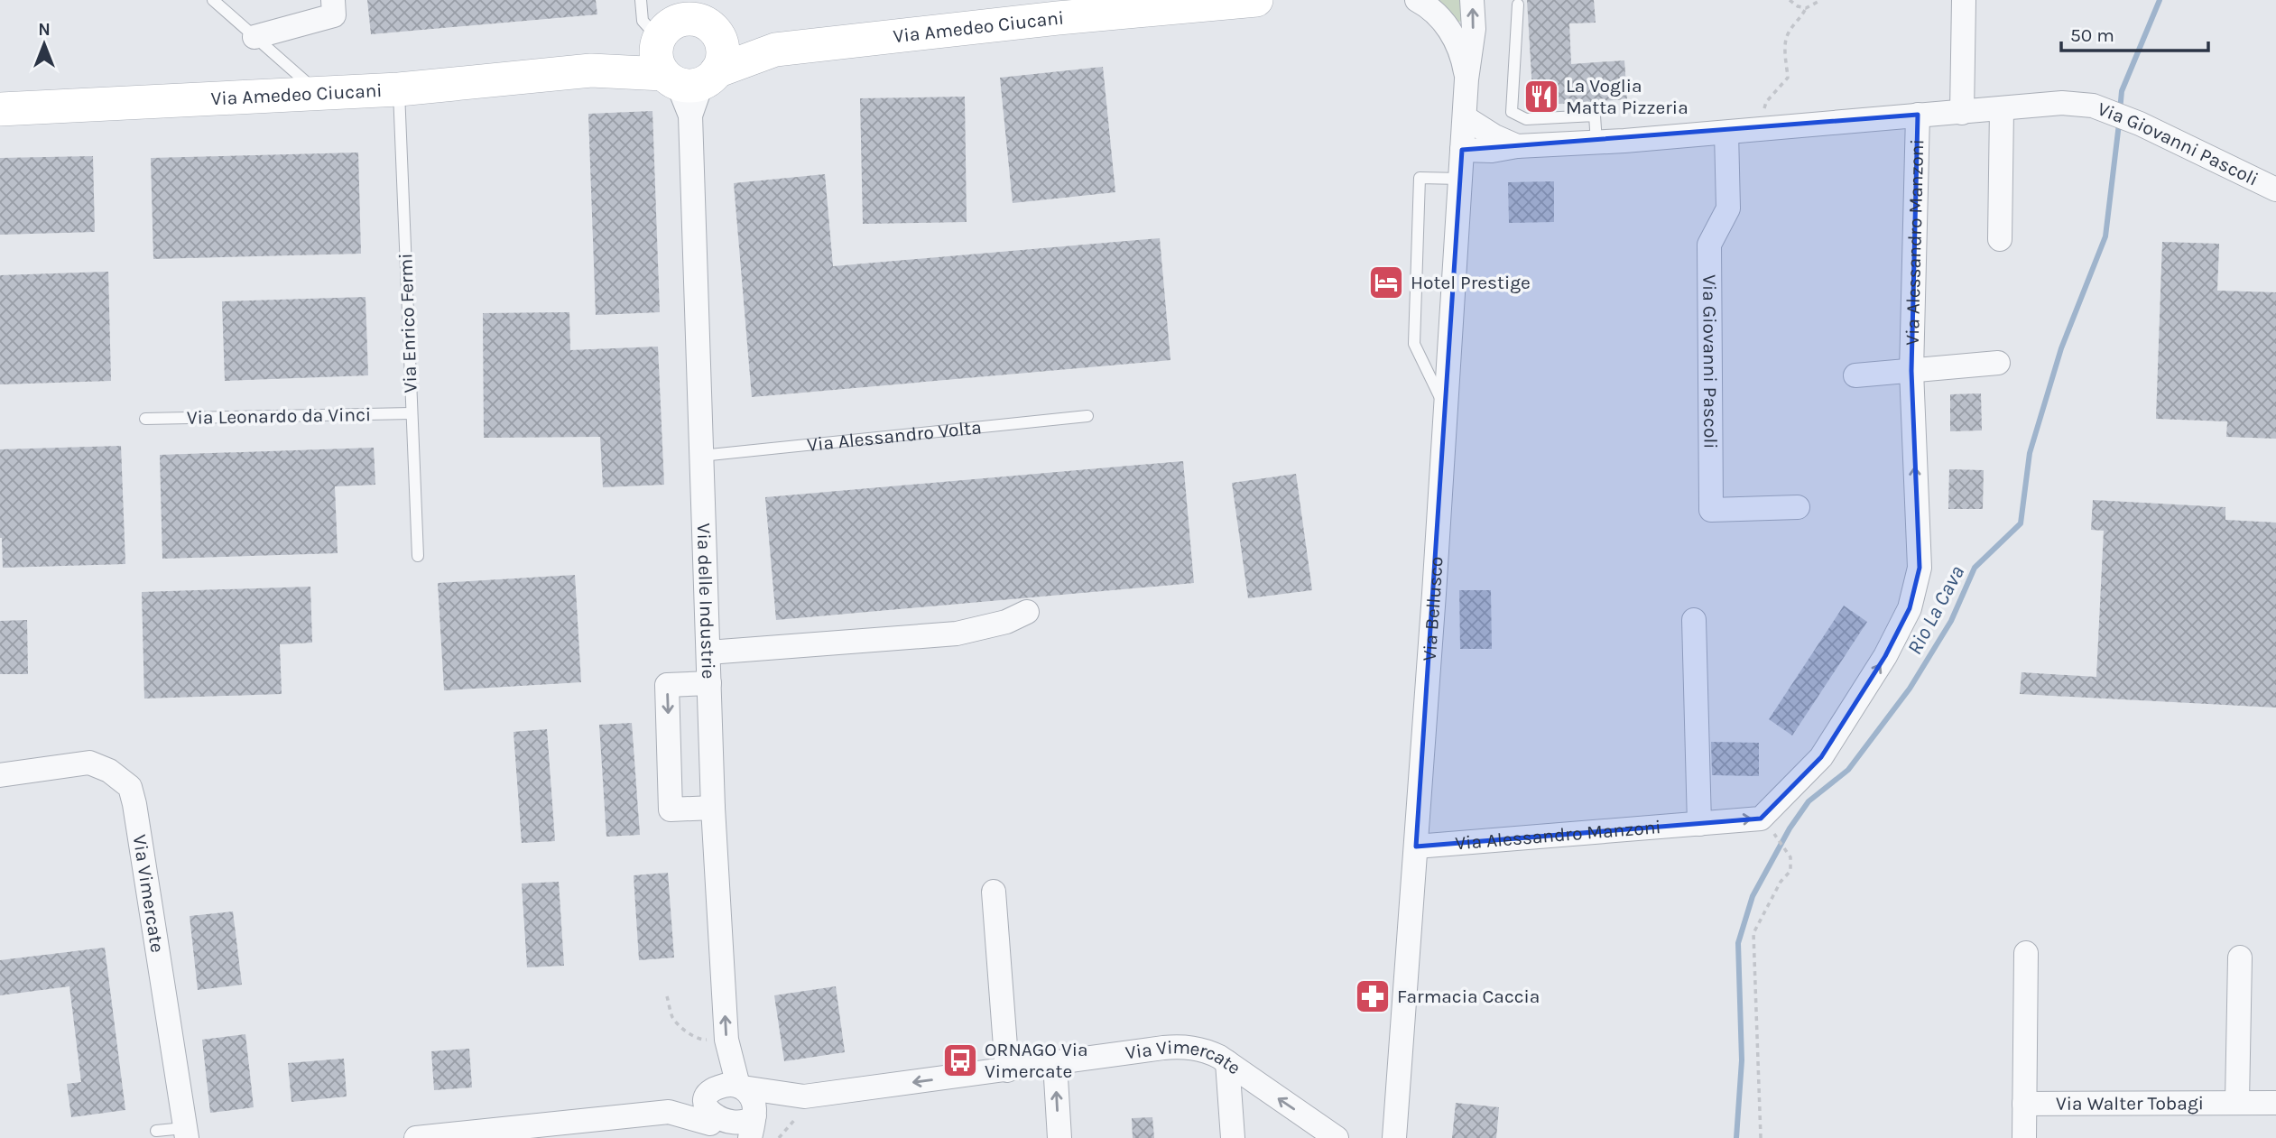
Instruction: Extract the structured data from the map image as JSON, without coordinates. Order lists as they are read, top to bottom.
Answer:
{
  "streets": {
    "main road": ["Via Amedeo Ciucani"],
    "street": [
      "Via Giovanni Pascoli",
      "Via Alessandro Manzoni",
      "Via delle Industrie",
      "Via Bellusco",
      "Via Vimercate",
      "Via Walter Tobagi"
    ],
    "lane": ["Via Enrico Fermi", "Via Leonardo da Vinci", "Via Alessandro Volta"]
  },
  "crossings": [
    ["Via Amedeo Ciucani", "Via Enrico Fermi"],
    ["Via Amedeo Ciucani", "Via delle Industrie"],
    ["Via Giovanni Pascoli", "Via Alessandro Manzoni"],
    ["Via Giovanni Pascoli", "Via Bellusco"],
    ["Via Alessandro Manzoni", "Via Bellusco"],
    ["Via Enrico Fermi", "Via Leonardo da Vinci"],
    ["Via Alessandro Volta", "Via delle Industrie"],
    ["Via delle Industrie", "Via Vimercate"]
  ],
  "one_way": ["Via Alessandro Manzoni"],
  "water": ["Rio La Cava"],
  "places": {
    "restaurant": ["La Voglia Matta Pizzeria"],
    "hotel": ["Hotel Prestige"],
    "pharmacy": ["Farmacia Caccia"],
    "bus stop": ["ORNAGO Via Vimercate"]
  },
  "scale_bar": "50 m",
  "north": "top"
}
